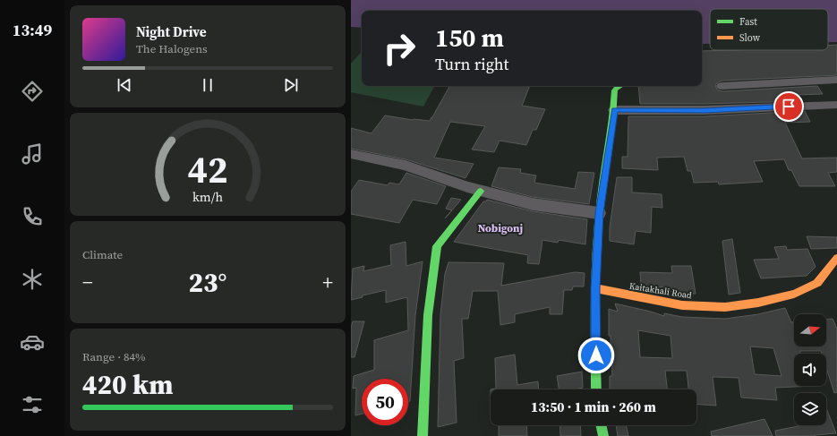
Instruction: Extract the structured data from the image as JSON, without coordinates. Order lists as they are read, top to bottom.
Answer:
{
  "streets": {
    "street": ["Kaitakhali Road"]
  },
  "districts": ["Nobigonj"],
  "legend": ["Fast", "Slow"],
  "north": "right",
  "page": {
    "tabs": "13:49",
    "turn": ["150 m", "Turn right"],
    "song": ["Night Drive", "The Halogens"],
    "tile": [
      "Climate",
      ["Range · 84%", "420 km"]
    ],
    "heat": ["−", "23°", "+"],
    "limit": "50",
    "trip": "13:50 · 1 min · 260 m",
    "gauge": ["42", "km/h"]
  }
}
